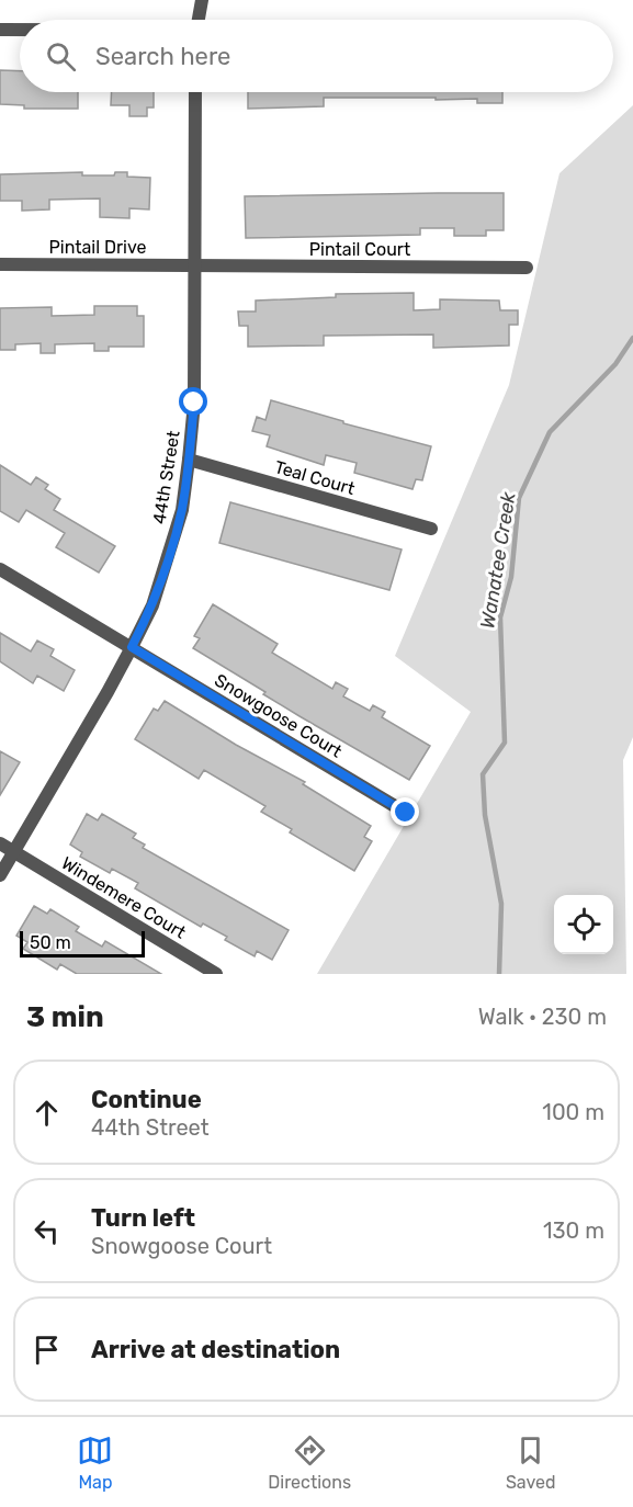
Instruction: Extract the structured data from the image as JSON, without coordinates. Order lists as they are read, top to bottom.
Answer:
{
  "streets": {
    "street": [
      "Pintail Drive",
      "Pintail Court",
      "44th Street",
      "Teal Court",
      "Snowgoose Court",
      "Windemere Court"
    ]
  },
  "crossings": [
    ["Pintail Drive", "Pintail Court"],
    ["Pintail Drive", "44th Street"],
    ["Pintail Court", "44th Street"],
    ["44th Street", "Teal Court"],
    ["44th Street", "Snowgoose Court"],
    ["44th Street", "Windemere Court"]
  ],
  "water": ["Wanatee Creek"],
  "scale_bar": "50 m",
  "page": {
    "search": "Search here",
    "scale": "50 m",
    "heading": ["3 min", "Walk · 230 m"],
    "list": [
      ["Continue", "44th Street", "100 m"],
      ["Turn left", "Snowgoose Court", "130 m"],
      "Arrive at destination"
    ],
    "nav": ["Map", "Directions", "Saved"]
  }
}
